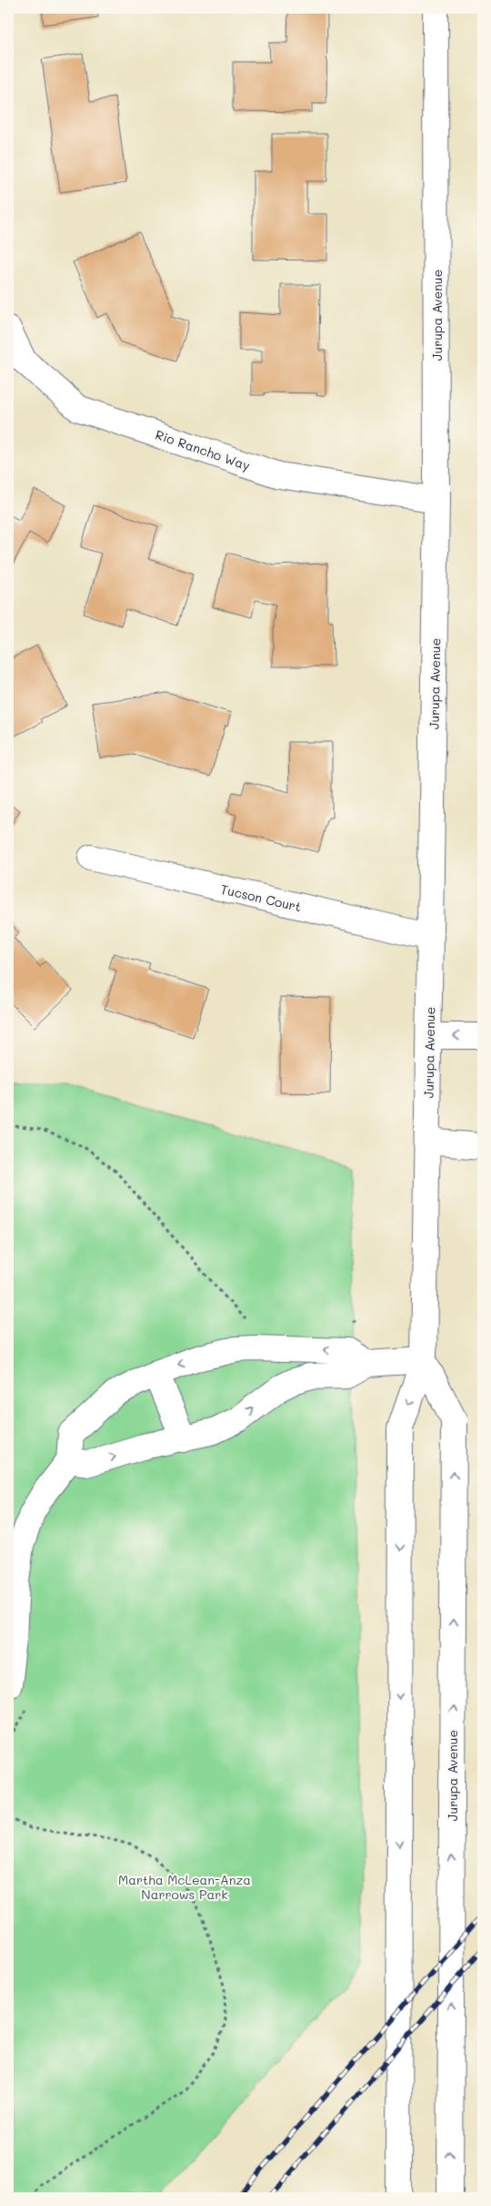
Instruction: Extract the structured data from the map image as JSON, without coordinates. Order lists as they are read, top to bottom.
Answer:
{
  "streets": {
    "main road": ["Jurupa Avenue", "Rio Rancho Way", "Tucson Court"]
  },
  "crossings": [
    ["Jurupa Avenue", "Rio Rancho Way"],
    ["Jurupa Avenue", "Tucson Court"]
  ],
  "parks": ["Martha McLean-Anza Narrows Park"]
}
